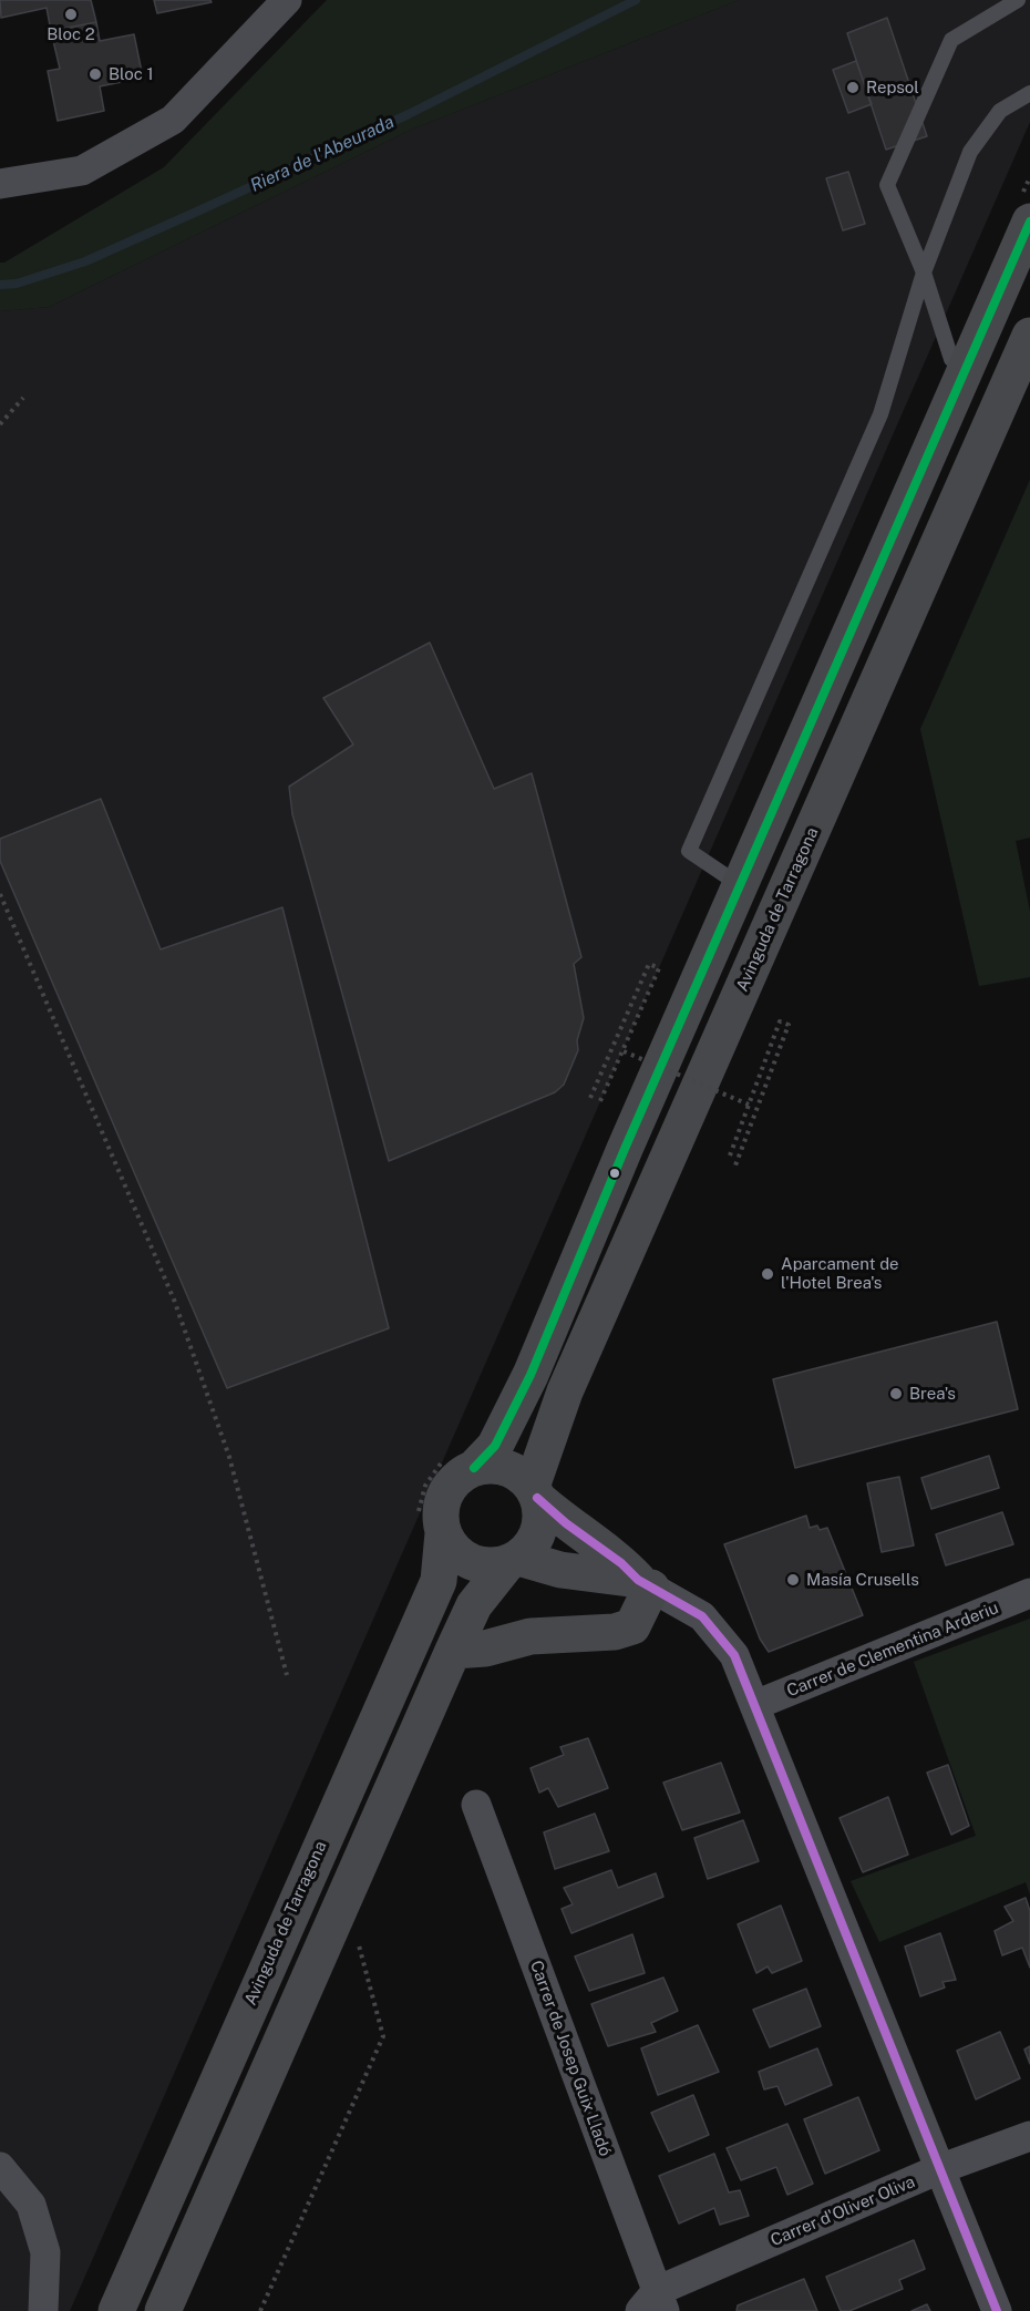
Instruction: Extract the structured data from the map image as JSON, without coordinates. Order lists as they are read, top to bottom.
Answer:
{
  "streets": {
    "main road": ["Avinguda de Tarragona"],
    "street": ["Carrer de Clementina Arderiu", "Carrer de Josep Guix Lladó", "Carrer d'Oliver Oliva"]
  },
  "crossings": [
    ["Carrer de Josep Guix Lladó", "Carrer d'Oliver Oliva"]
  ],
  "water": ["Riera de l'Abeurada"],
  "places": [
    "Bloc 2",
    "Bloc 1",
    "Repsol",
    "Aparcament de l'Hotel Brea's",
    "Brea's",
    "Masía Crusells"
  ]
}
